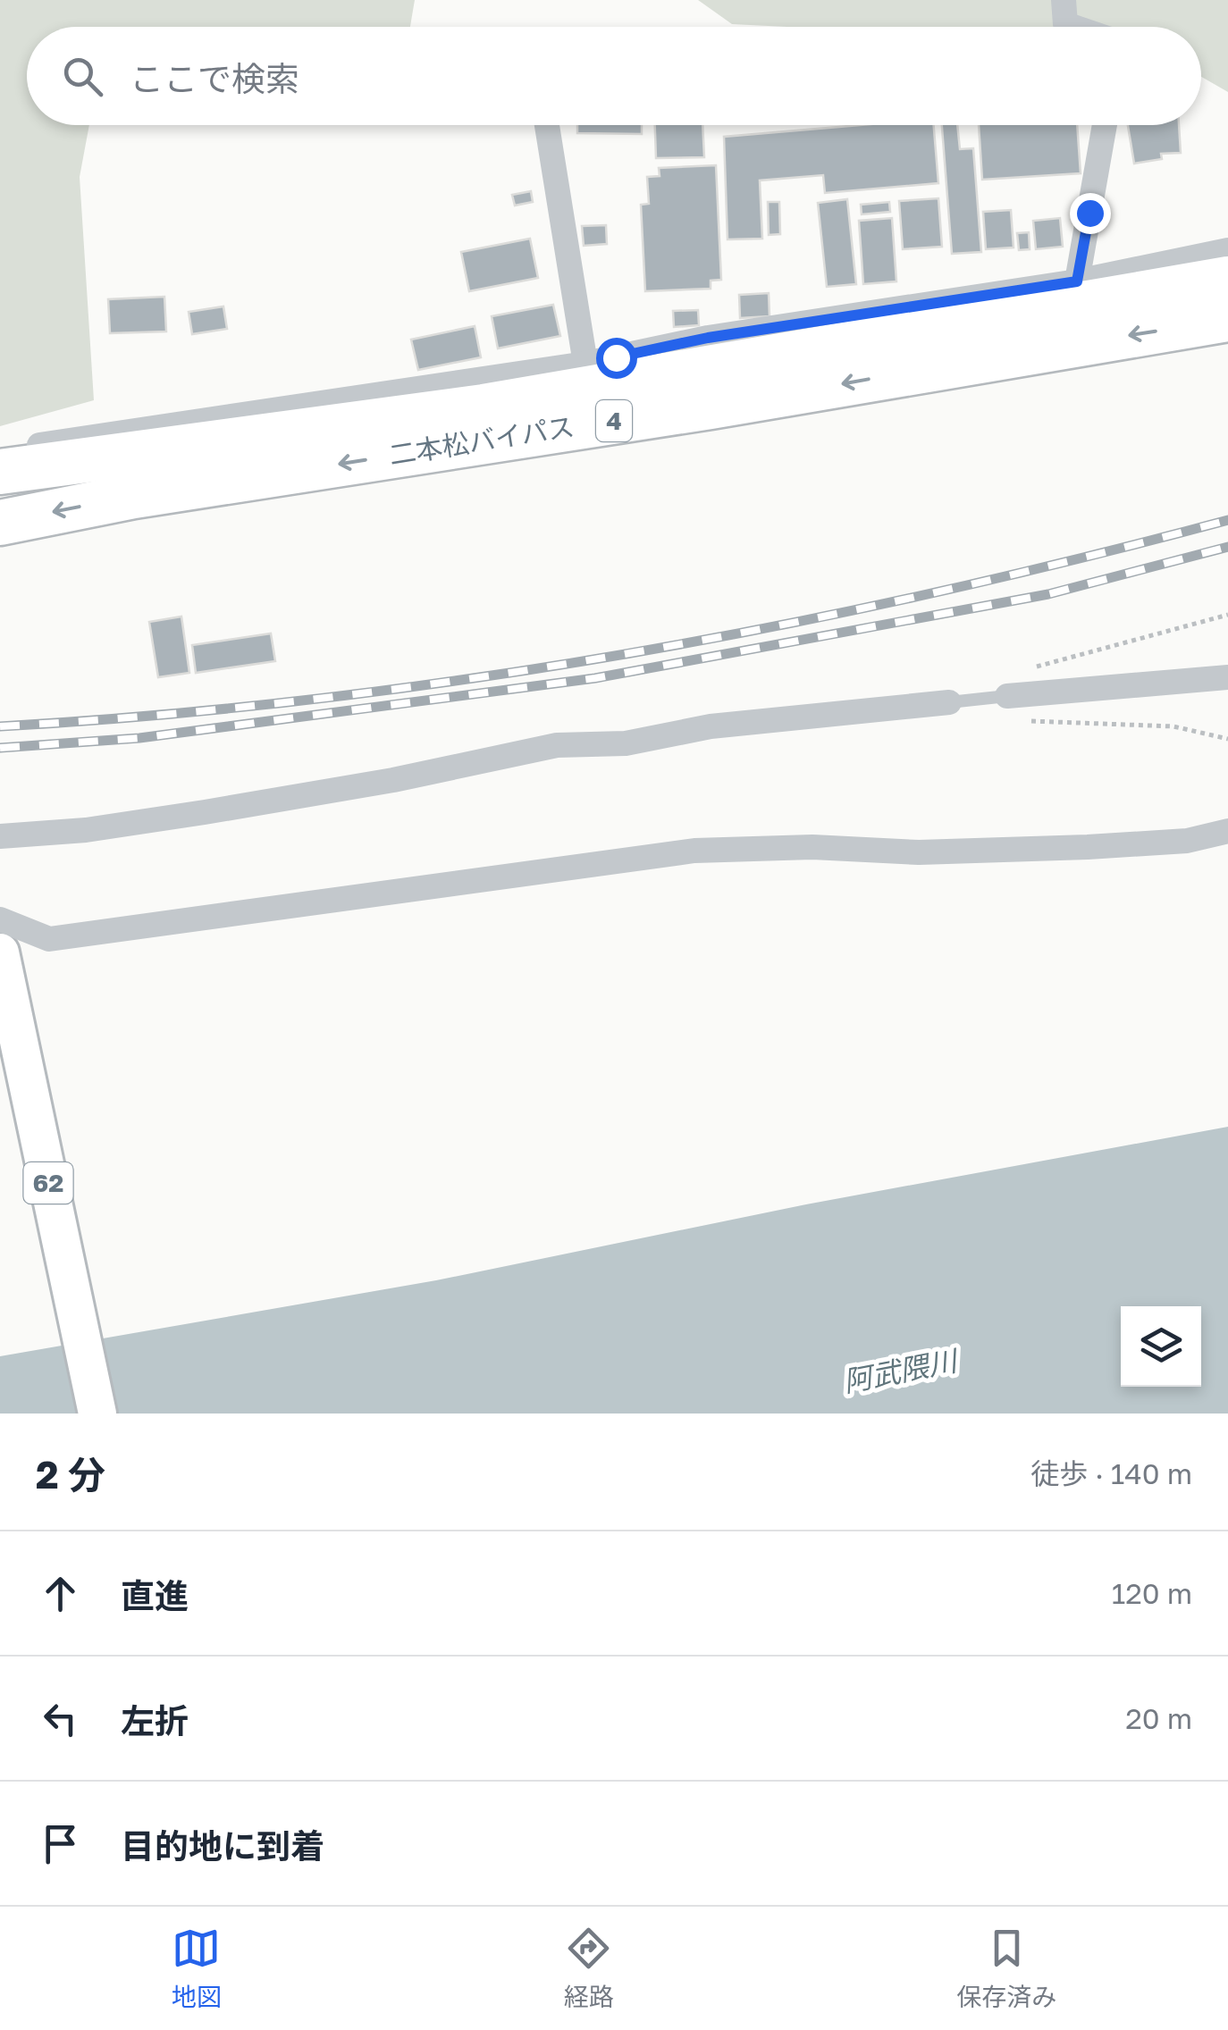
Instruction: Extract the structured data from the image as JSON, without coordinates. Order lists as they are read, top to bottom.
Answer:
{
  "streets": {
    "highway": ["4", "二本松バイパス"],
    "main road": ["62"]
  },
  "water": ["阿武隈川"],
  "page": {
    "search": "ここで検索",
    "heading": ["2 分", "徒歩 · 140 m"],
    "list": [
      ["直進", "120 m"],
      ["左折", "20 m"],
      "目的地に到着"
    ],
    "nav": ["地図", "経路", "保存済み"]
  }
}
